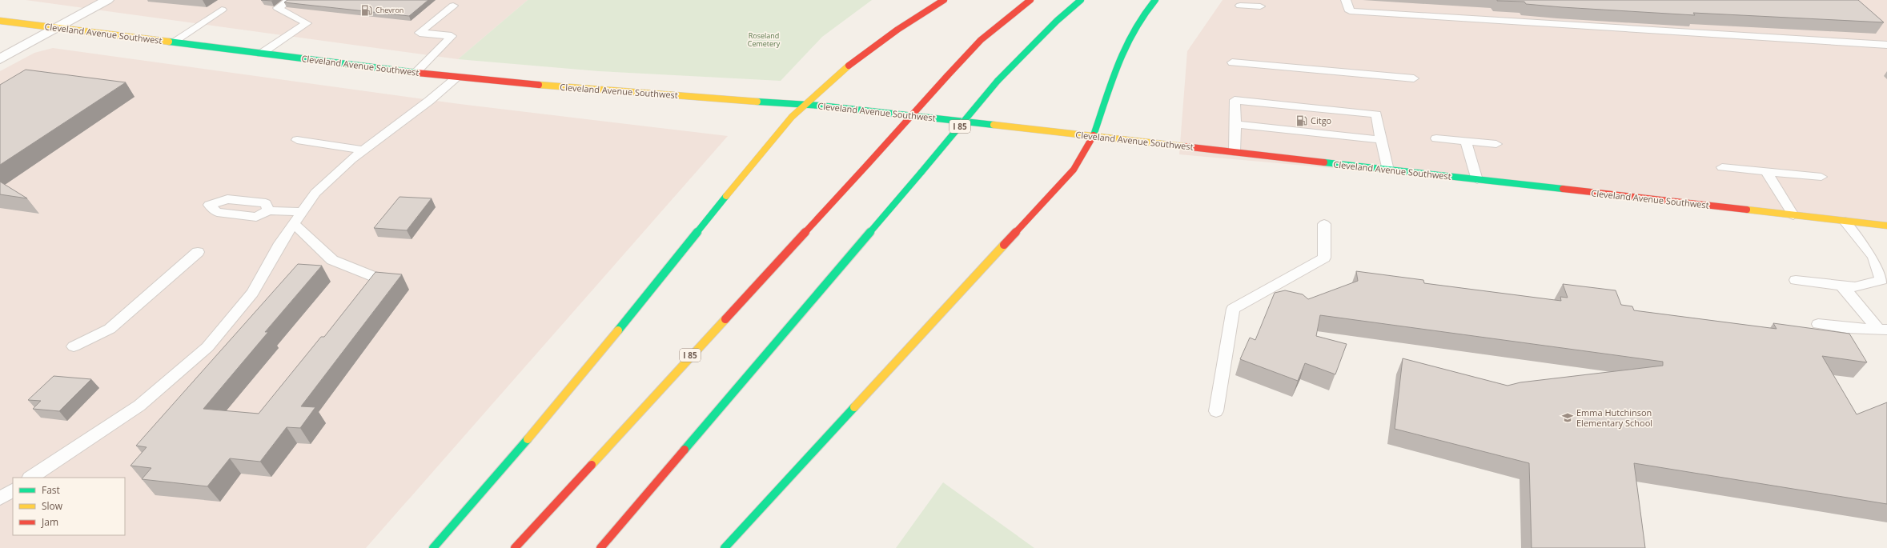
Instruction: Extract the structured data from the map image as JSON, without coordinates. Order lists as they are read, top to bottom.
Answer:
{
  "streets": {
    "main road": ["Cleveland Avenue Southwest", "I 85"]
  },
  "parks": ["Roseland Cemetery"],
  "places": {
    "fuel station": ["Chevron", "Citgo"],
    "school or university": ["Emma Hutchinson Elementary School"]
  },
  "legend": ["Fast", "Slow", "Jam"]
}
